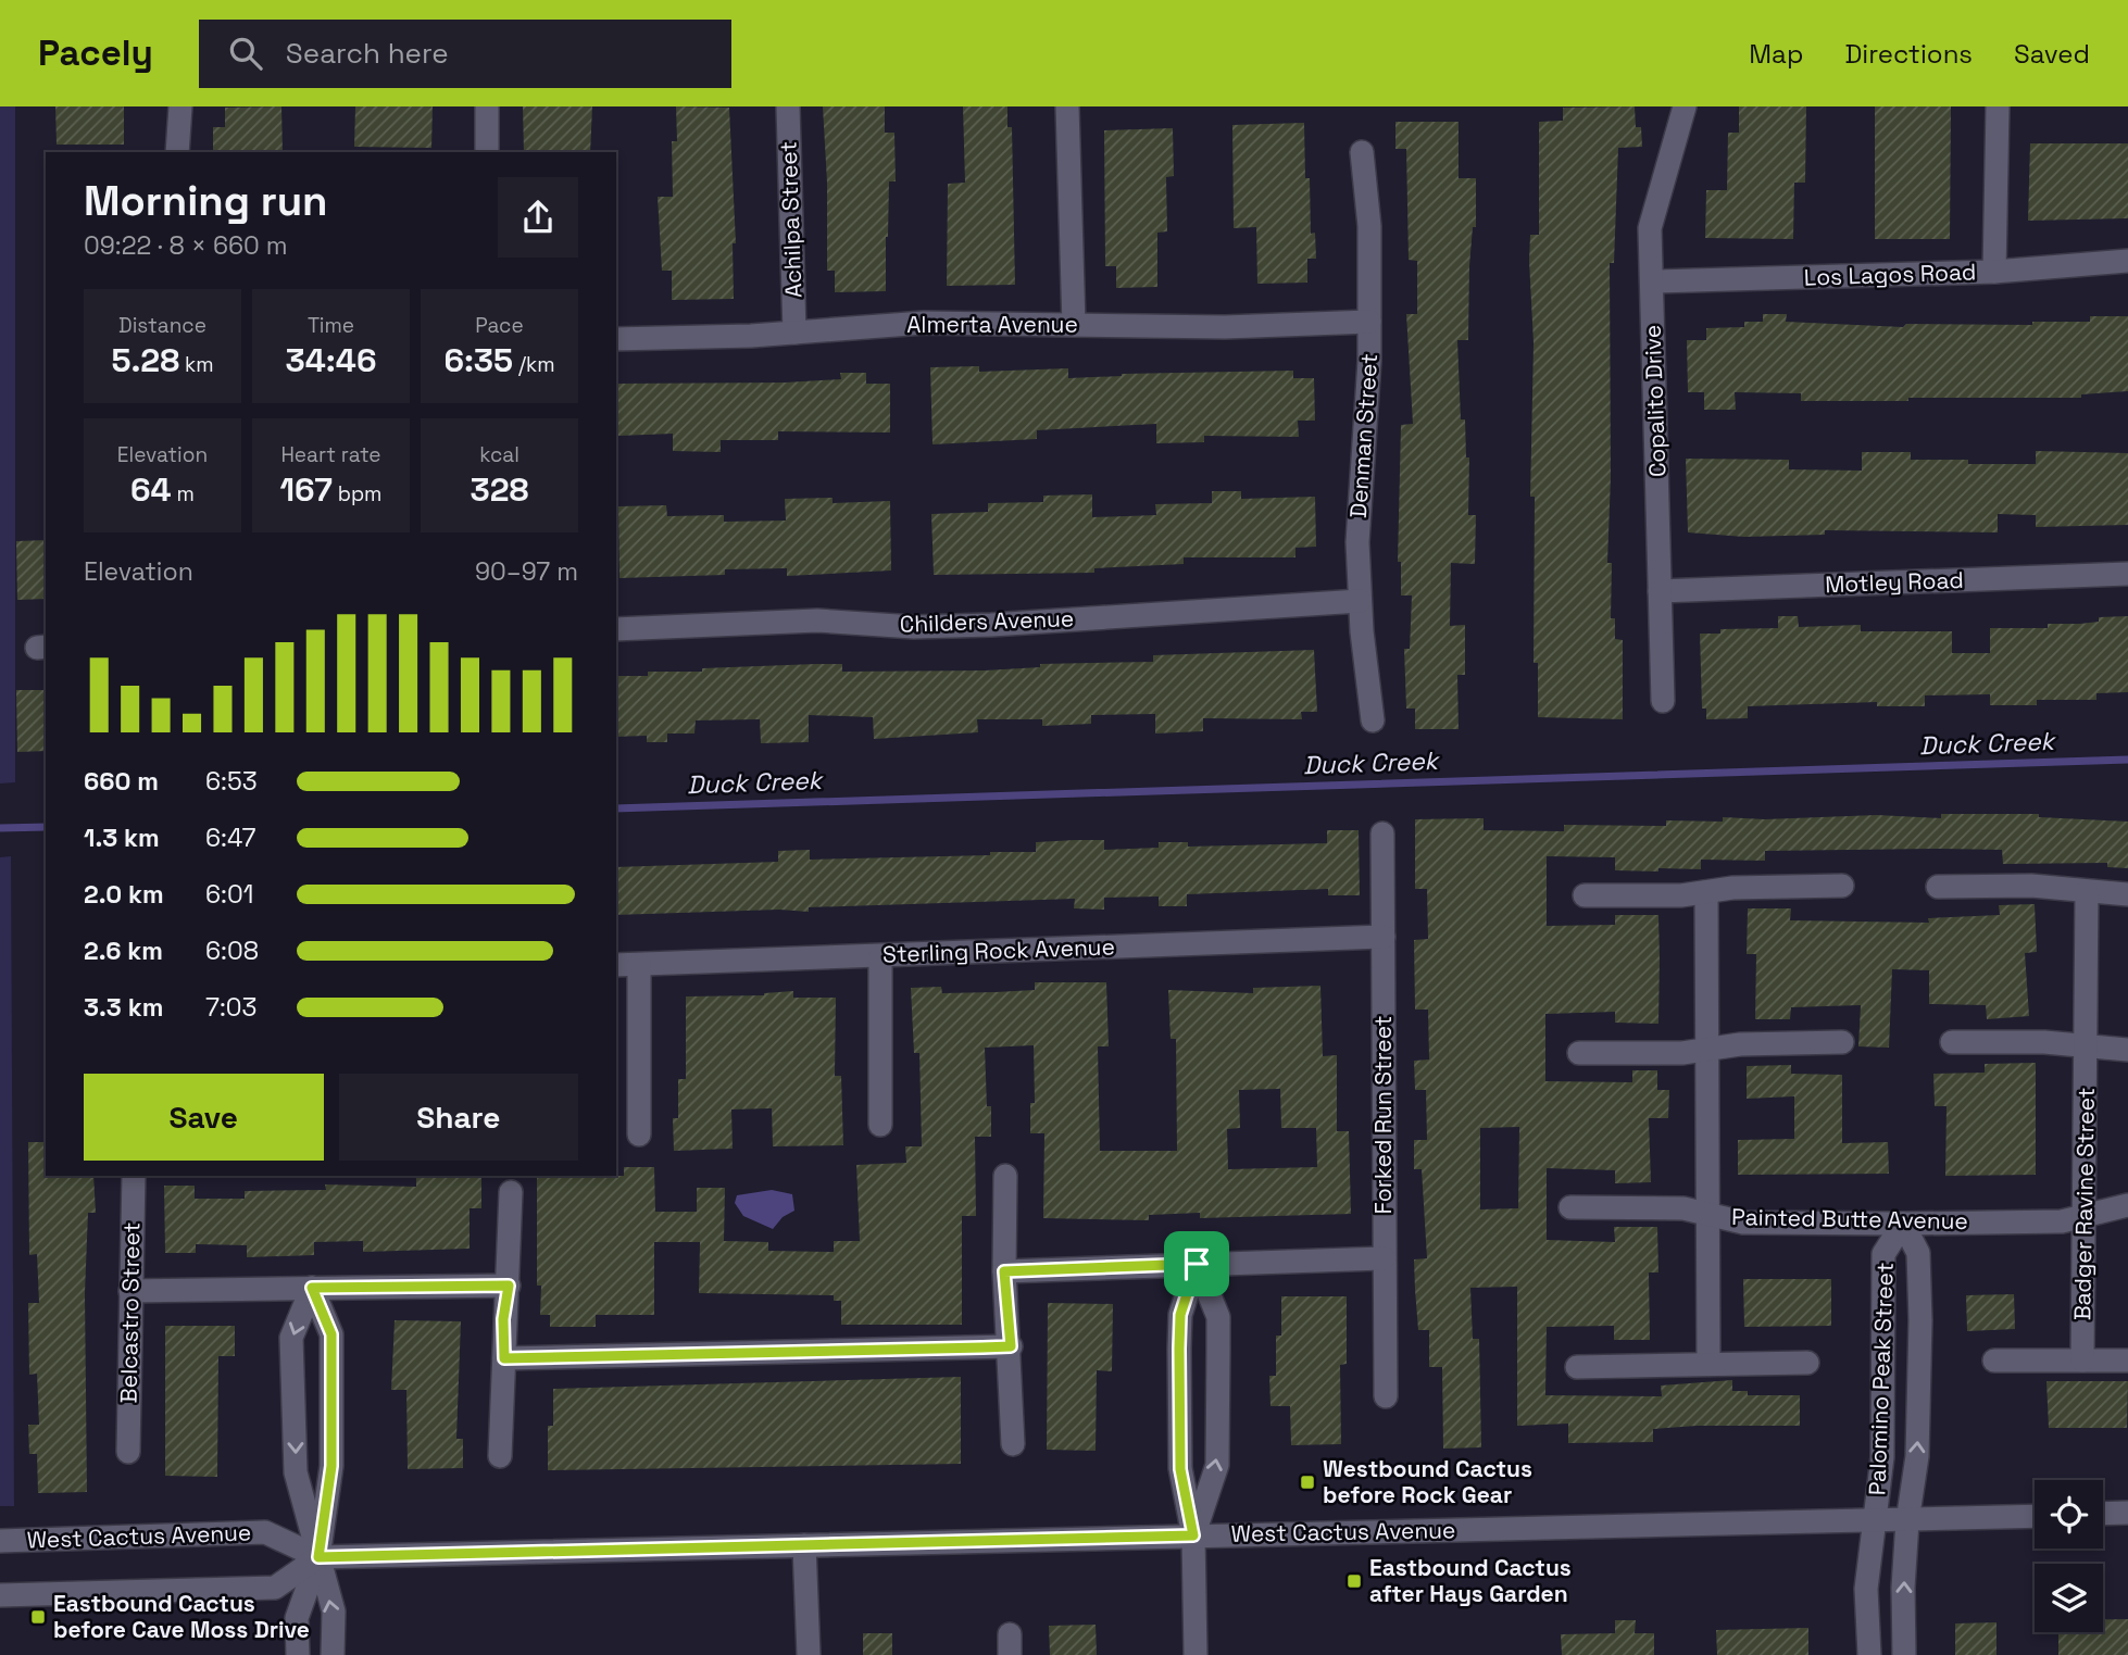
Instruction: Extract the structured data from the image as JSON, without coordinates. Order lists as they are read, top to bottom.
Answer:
{
  "streets": {
    "street": [
      "Achilpa Street",
      "Los Lagos Road",
      "Almerta Avenue",
      "Copalito Drive",
      "Denman Street",
      "Motley Road",
      "Childers Avenue",
      "Sterling Rock Avenue",
      "Forked Run Street",
      "Badger Ravine Street",
      "Painted Butte Avenue",
      "Belcastro Street",
      "Palomino Peak Street",
      "West Cactus Avenue"
    ]
  },
  "crossings": [
    ["Achilpa Street", "Almerta Avenue"],
    ["Los Lagos Road", "Copalito Drive"],
    ["Almerta Avenue", "Denman Street"],
    ["Copalito Drive", "Motley Road"],
    ["Denman Street", "Childers Avenue"],
    ["Sterling Rock Avenue", "Forked Run Street"],
    ["Badger Ravine Street", "Painted Butte Avenue"],
    ["Painted Butte Avenue", "Palomino Peak Street"],
    ["Palomino Peak Street", "West Cactus Avenue"]
  ],
  "water": ["Duck Creek"],
  "places": {
    "transit": ["Westbound Cactus before Rock Gear", "Eastbound Cactus after Hays Garden", "Eastbound Cactus before Cave Moss Drive"]
  },
  "page": {
    "header": "Pacely",
    "search": "Search here",
    "nav": ["Map", "Directions", "Saved"],
    "heading": ["Morning run", "09:22 · 8 × 660 m"],
    "stats": [
      ["Distance", "5.28 km"],
      ["Time", "34:46"],
      ["Pace", "6:35 /km"],
      ["Elevation", "64 m"],
      ["Heart rate", "167 bpm"],
      ["kcal", "328"]
    ],
    "chart": ["Elevation", "90–97 m"],
    "list": [
      {
        "name": "660 m",
        "note": "6:53"
      },
      {
        "name": "1.3 km",
        "note": "6:47"
      },
      {
        "name": "2.0 km",
        "note": "6:01"
      },
      {
        "name": "2.6 km",
        "note": "6:08"
      },
      {
        "name": "3.3 km",
        "note": "7:03"
      }
    ],
    "buttons": ["Save", "Share"]
  }
}
